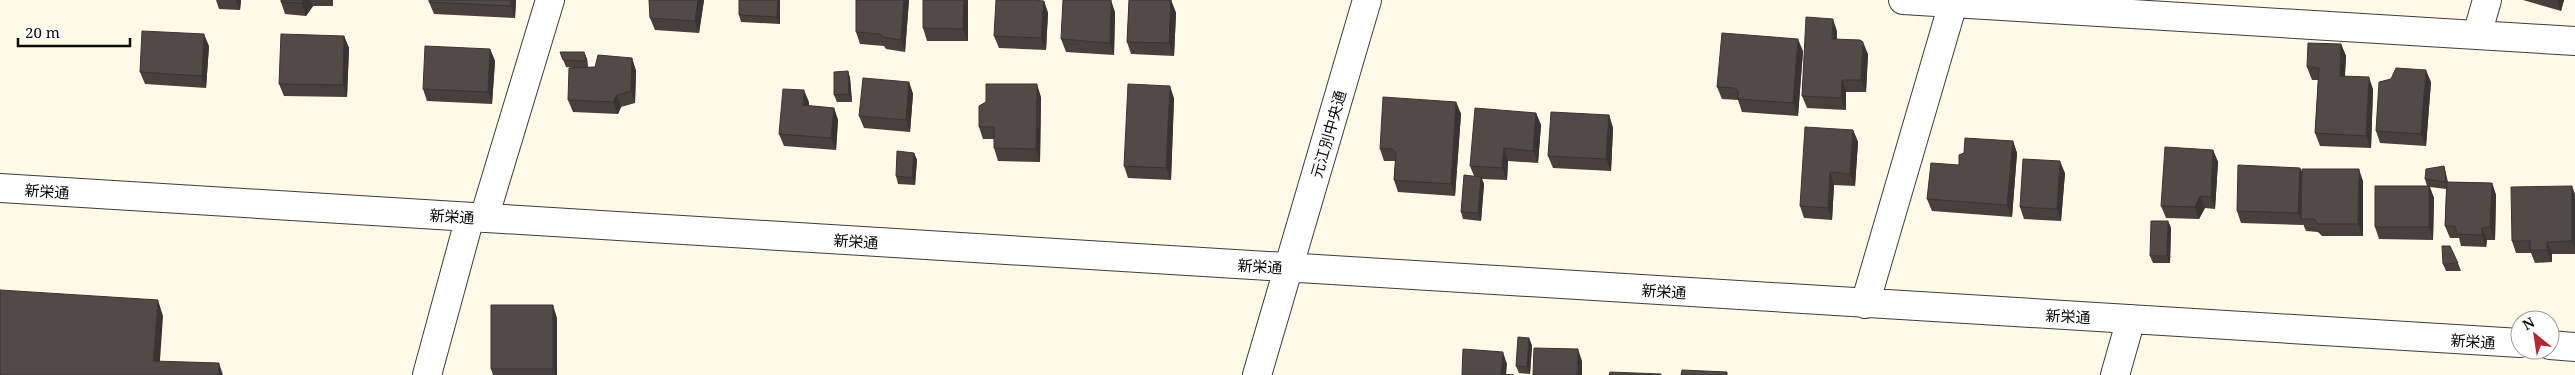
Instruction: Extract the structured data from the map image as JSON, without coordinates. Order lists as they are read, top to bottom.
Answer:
{
  "streets": {
    "street": ["元江別中央通", "新栄通"]
  },
  "crossings": [
    ["元江別中央通", "新栄通"]
  ],
  "scale_bar": "20 m",
  "north": "top left"
}
